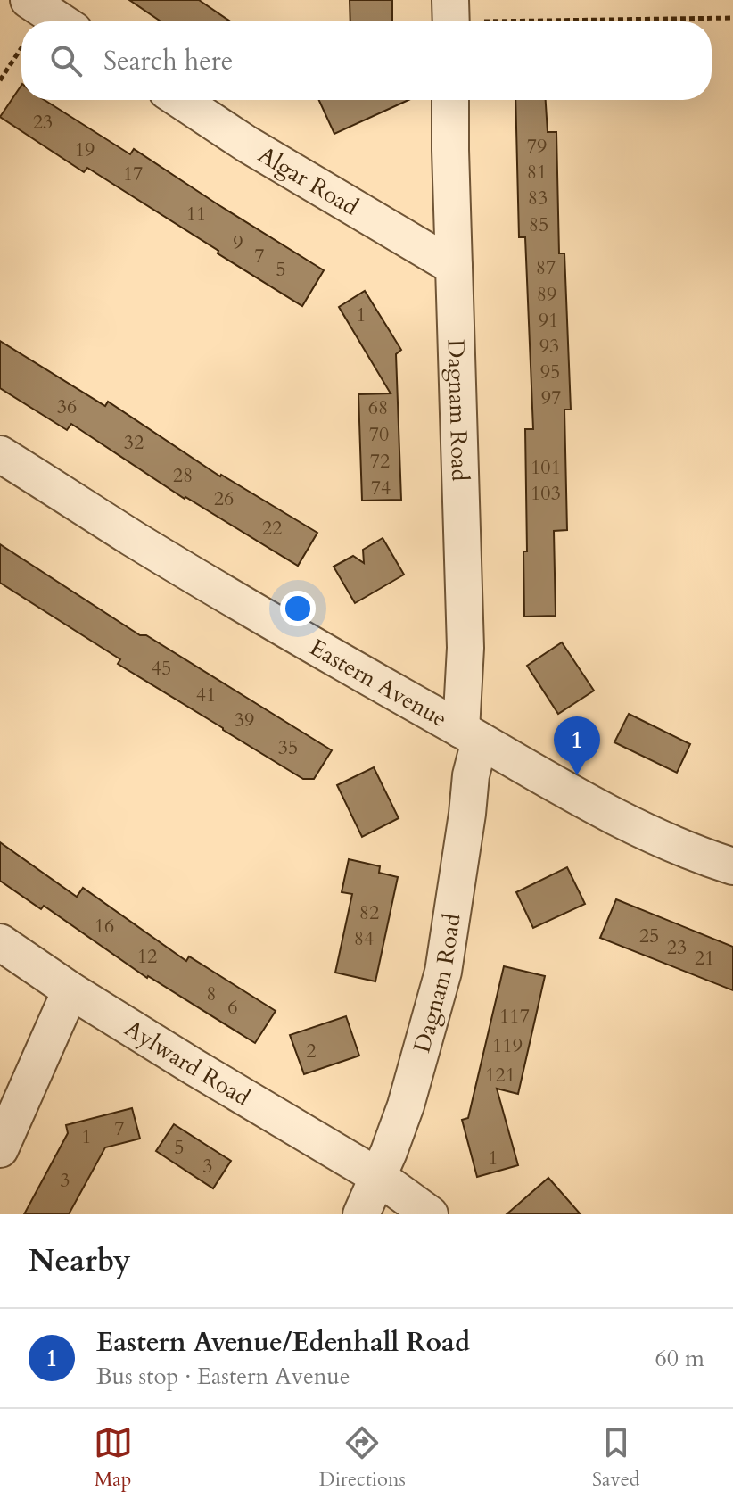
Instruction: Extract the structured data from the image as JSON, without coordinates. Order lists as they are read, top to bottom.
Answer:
{
  "streets": {
    "street": [
      "Algar Road",
      "Dagnam Road",
      "Eastern Avenue",
      "Aylward Road"
    ]
  },
  "crossings": [
    ["Algar Road", "Dagnam Road"],
    ["Dagnam Road", "Eastern Avenue"],
    ["Dagnam Road", "Aylward Road"]
  ],
  "house_numbers": [
    "23",
    "79",
    "19",
    "81",
    "17",
    "83",
    "11",
    "85",
    "9",
    "7",
    "87",
    "5",
    "89",
    "1",
    "91",
    "93",
    "95",
    "97",
    "36",
    "68",
    "70",
    "32",
    "72",
    "101",
    "28",
    "74",
    "103",
    "26",
    "22",
    "45",
    "41",
    "39",
    "35",
    "82",
    "16",
    "25",
    "84",
    "23",
    "12",
    "21",
    "8",
    "6",
    "117",
    "119",
    "2",
    "121",
    "7",
    "1",
    "5",
    "1",
    "3",
    "3"
  ],
  "page": {
    "search": "Search here",
    "pins": "1",
    "heading": "Nearby",
    "list": [
      {
        "mark": "1",
        "name": "Eastern Avenue/Edenhall Road",
        "note": "Bus stop · Eastern Avenue",
        "value": "60 m"
      }
    ],
    "nav": ["Map", "Directions", "Saved"]
  }
}
